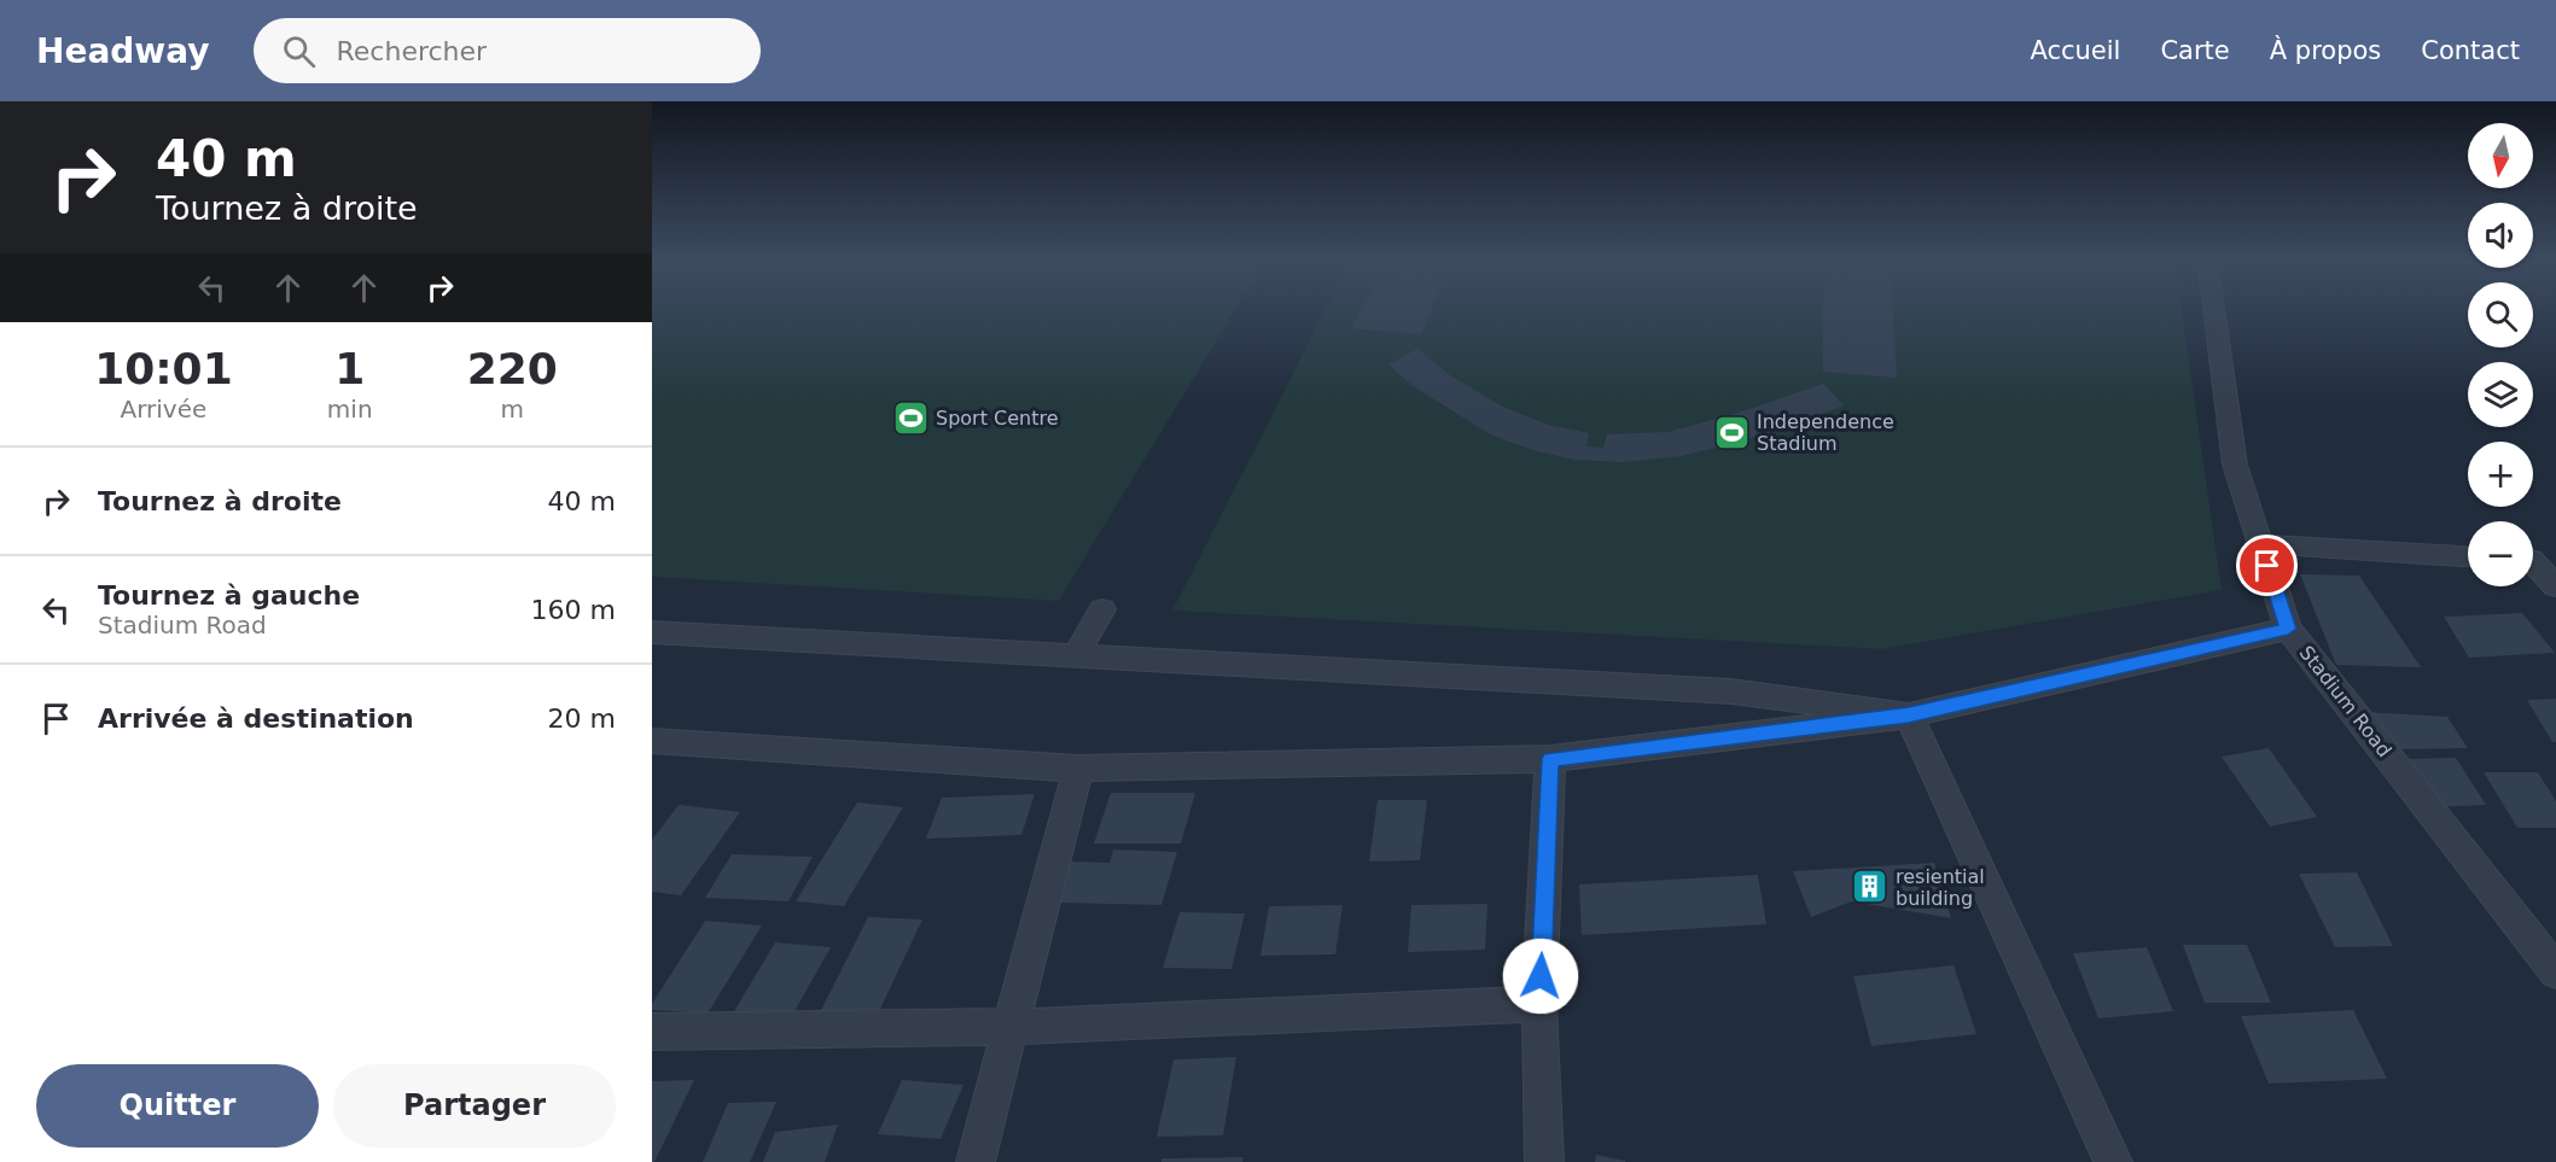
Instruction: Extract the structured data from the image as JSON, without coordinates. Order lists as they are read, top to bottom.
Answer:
{
  "streets": {
    "street": ["Stadium Road"]
  },
  "places": {
    "sports": ["Sport Centre", "Independence Stadium"],
    "building": ["resiential building"]
  },
  "north": "bottom",
  "page": {
    "header": "Headway",
    "search": "Rechercher",
    "nav": [
      "Accueil",
      "Carte",
      "À propos",
      "Contact"
    ],
    "turn": ["40 m", "Tournez à droite"],
    "map_buttons": ["+", "−"],
    "eta": [
      "10:01",
      "Arrivée",
      "1",
      "min",
      "220",
      "m"
    ],
    "list": [
      {
        "name": "Tournez à droite",
        "value": "40 m"
      },
      {
        "name": "Tournez à gauche",
        "note": "Stadium Road",
        "value": "160 m"
      },
      {
        "name": "Arrivée à destination",
        "value": "20 m"
      }
    ],
    "buttons": ["Quitter", "Partager"]
  }
}
